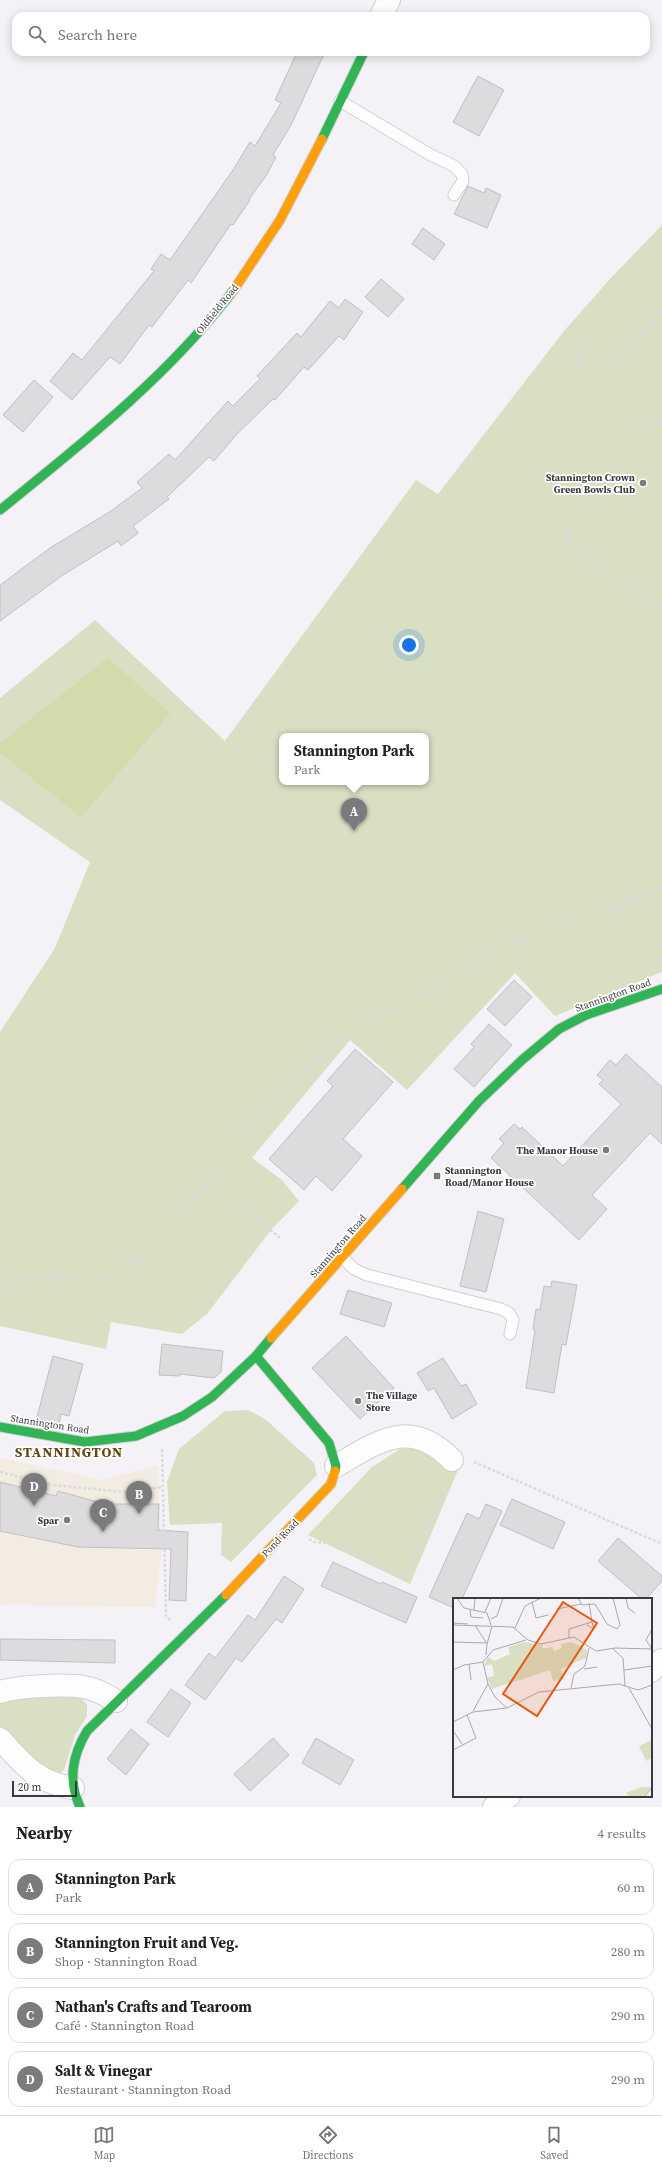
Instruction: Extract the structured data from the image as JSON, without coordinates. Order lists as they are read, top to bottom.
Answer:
{
  "streets": {
    "street": ["Oldfield Road", "Stannington Road", "Pond Road"]
  },
  "districts": ["STANNINGTON"],
  "places": {
    "other": [
      "Stannington Crown Green Bowls Club",
      "The Manor House",
      "The Village Store",
      "Spar"
    ],
    "transit": ["Stannington Road/Manor House"]
  },
  "scale_bar": "20 m",
  "page": {
    "search": "Search here",
    "popup": ["Stannington Park", "Park"],
    "pins": [
      "A",
      "D",
      "B",
      "C"
    ],
    "scale": "20 m",
    "heading": ["Nearby", "4 results"],
    "list": [
      {
        "mark": "A",
        "name": "Stannington Park",
        "note": "Park",
        "value": "60 m"
      },
      {
        "mark": "B",
        "name": "Stannington Fruit and Veg.",
        "note": "Shop · Stannington Road",
        "value": "280 m"
      },
      {
        "mark": "C",
        "name": "Nathan's Crafts and Tearoom",
        "note": "Café · Stannington Road",
        "value": "290 m"
      },
      {
        "mark": "D",
        "name": "Salt & Vinegar",
        "note": "Restaurant · Stannington Road",
        "value": "290 m"
      }
    ],
    "nav": ["Map", "Directions", "Saved"]
  }
}
